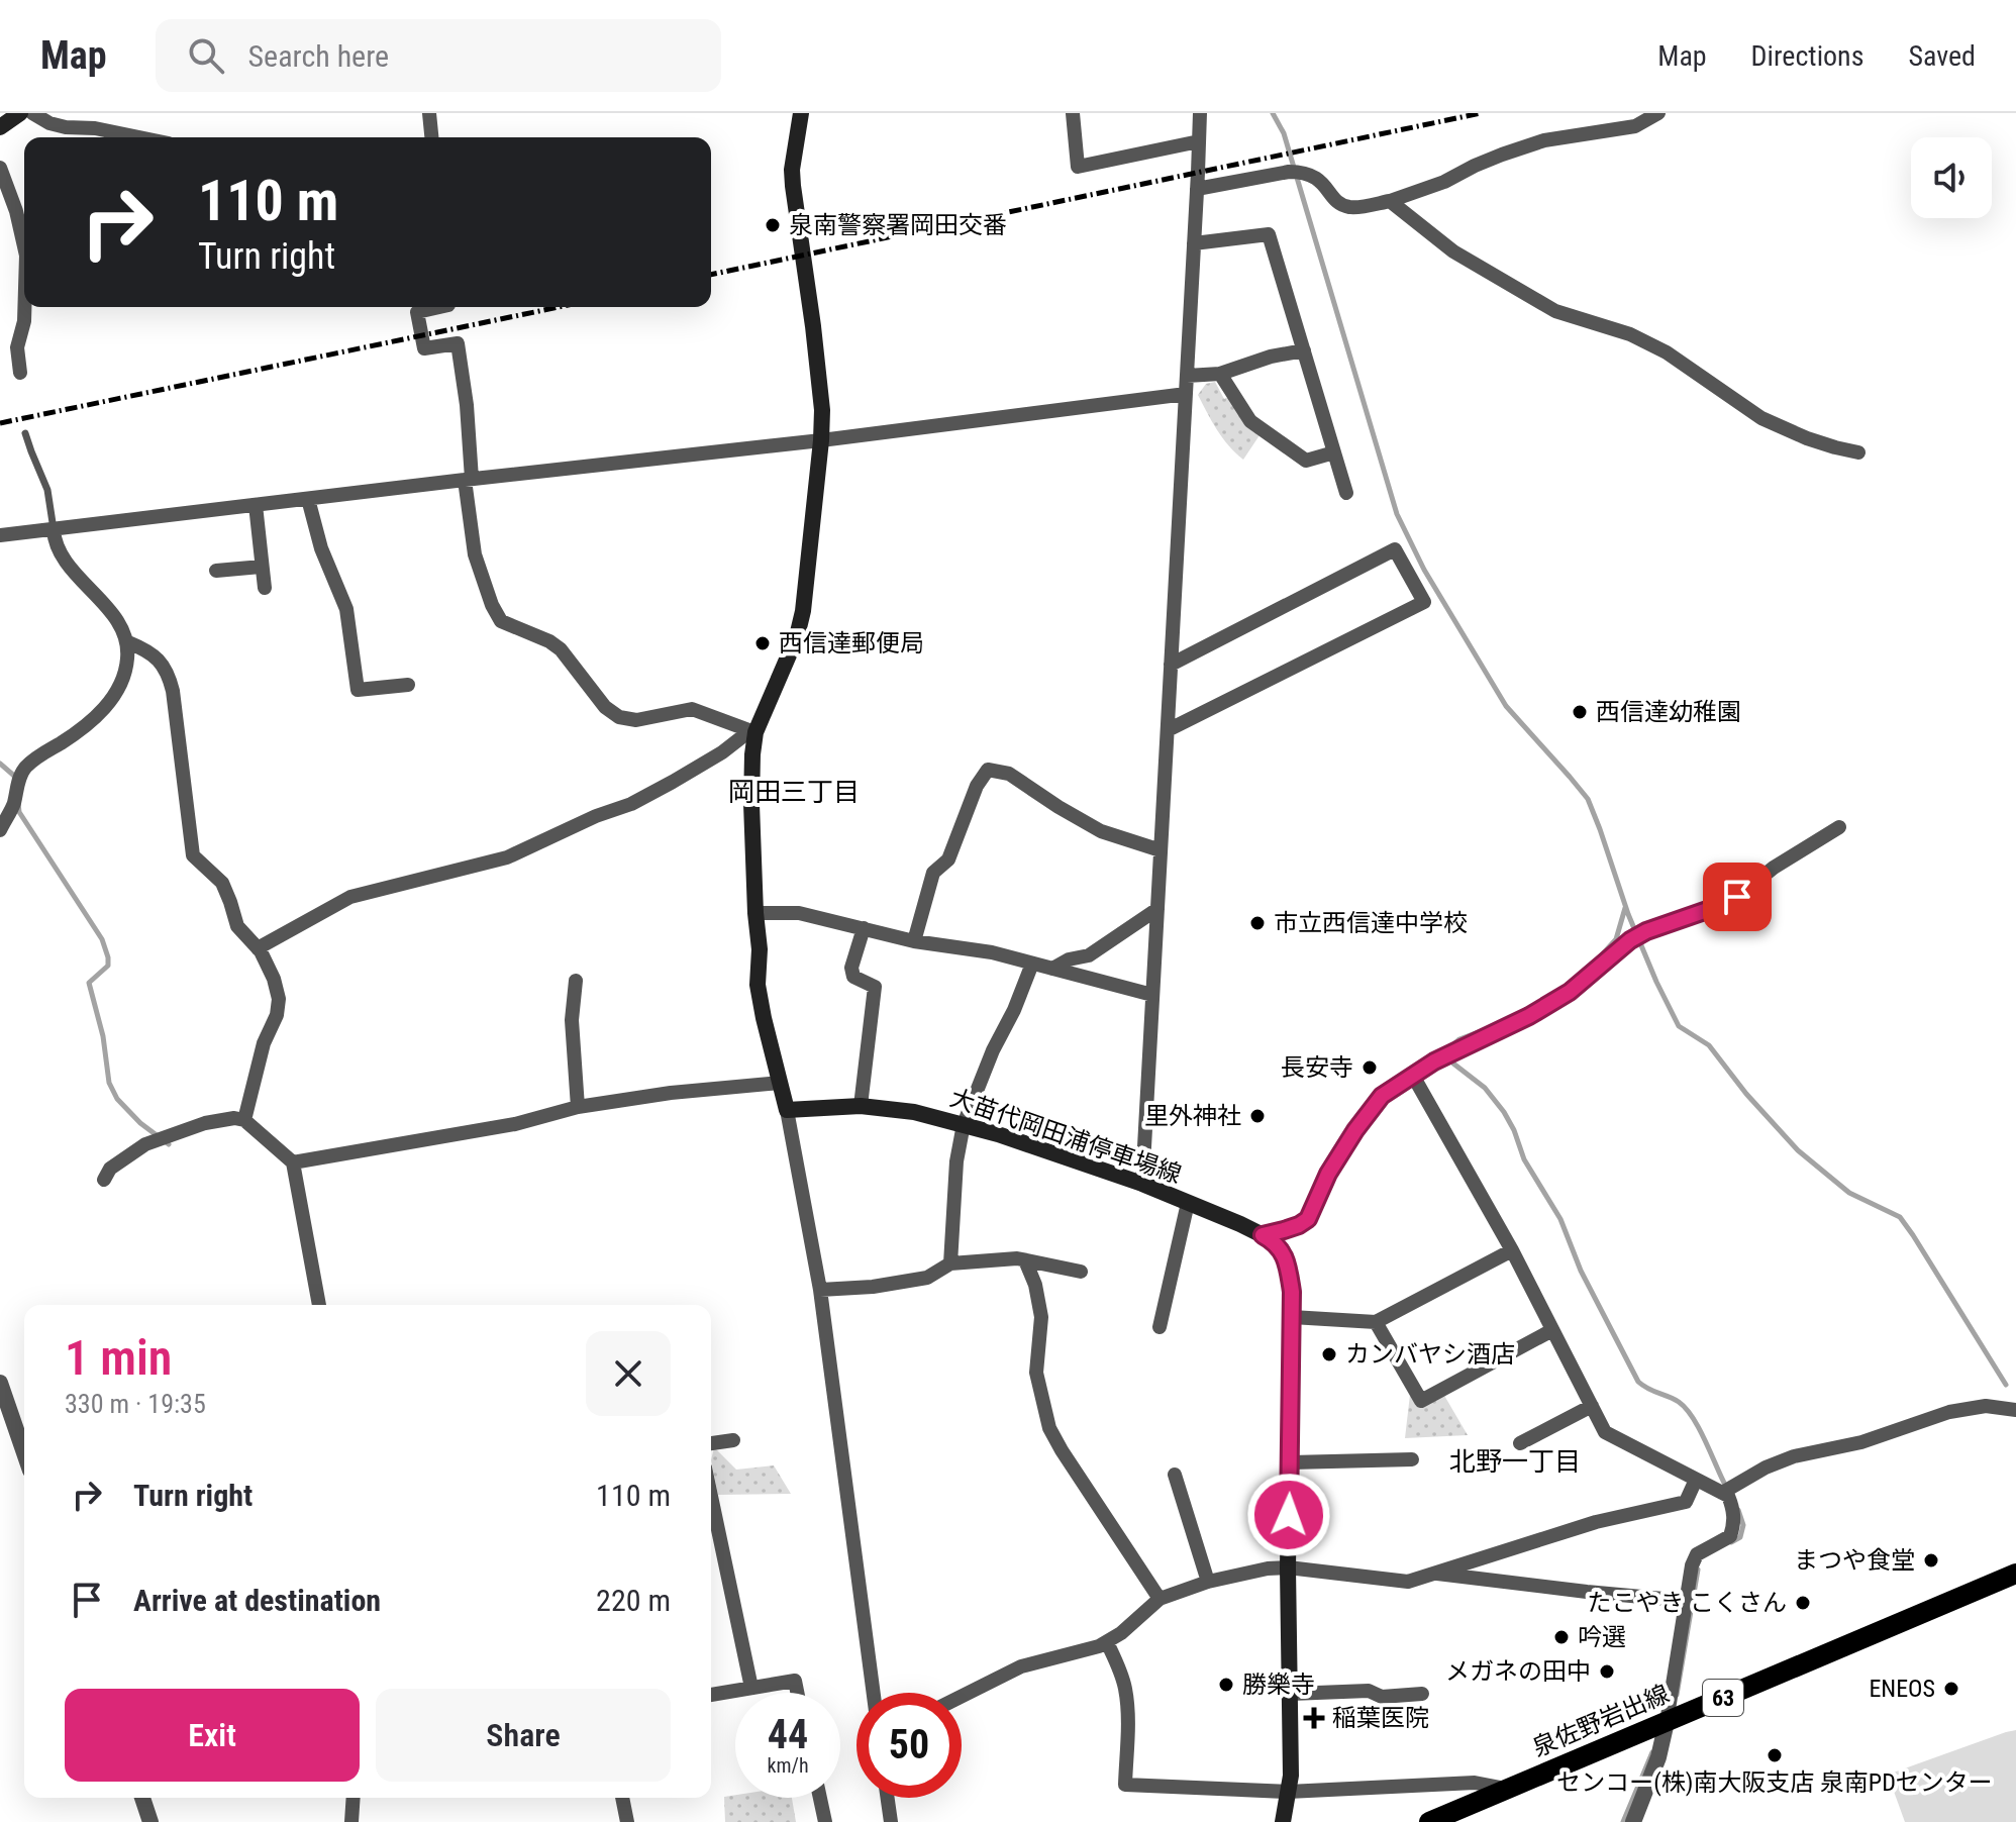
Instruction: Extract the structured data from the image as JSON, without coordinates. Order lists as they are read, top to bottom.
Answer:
{
  "streets": {
    "main road": ["大苗代岡田浦停車場線", "63", "泉佐野岩出線"]
  },
  "districts": ["岡田三丁目", "北野一丁目"],
  "places": {
    "other": [
      "泉南警察署岡田交番",
      "西信達郵便局",
      "西信達幼稚園",
      "市立西信達中学校",
      "長安寺",
      "里外神社",
      "カンバヤシ酒店",
      "まつや食堂",
      "たこやき こくさん",
      "吟選",
      "メガネの田中",
      "勝樂寺",
      "ENEOS",
      "センコー(株)南大阪支店 泉南PDセンター"
    ],
    "health": ["稲葉医院"]
  },
  "page": {
    "header": "Map",
    "search": "Search here",
    "nav": ["Map", "Directions", "Saved"],
    "turn": ["110 m", "Turn right"],
    "heading": ["1 min", "330 m · 19:35"],
    "list": [
      {
        "name": "Turn right",
        "value": "110 m"
      },
      {
        "name": "Arrive at destination",
        "value": "220 m"
      }
    ],
    "buttons": ["Exit", "Share"],
    "speed": "44 km/h",
    "limit": "50"
  }
}
